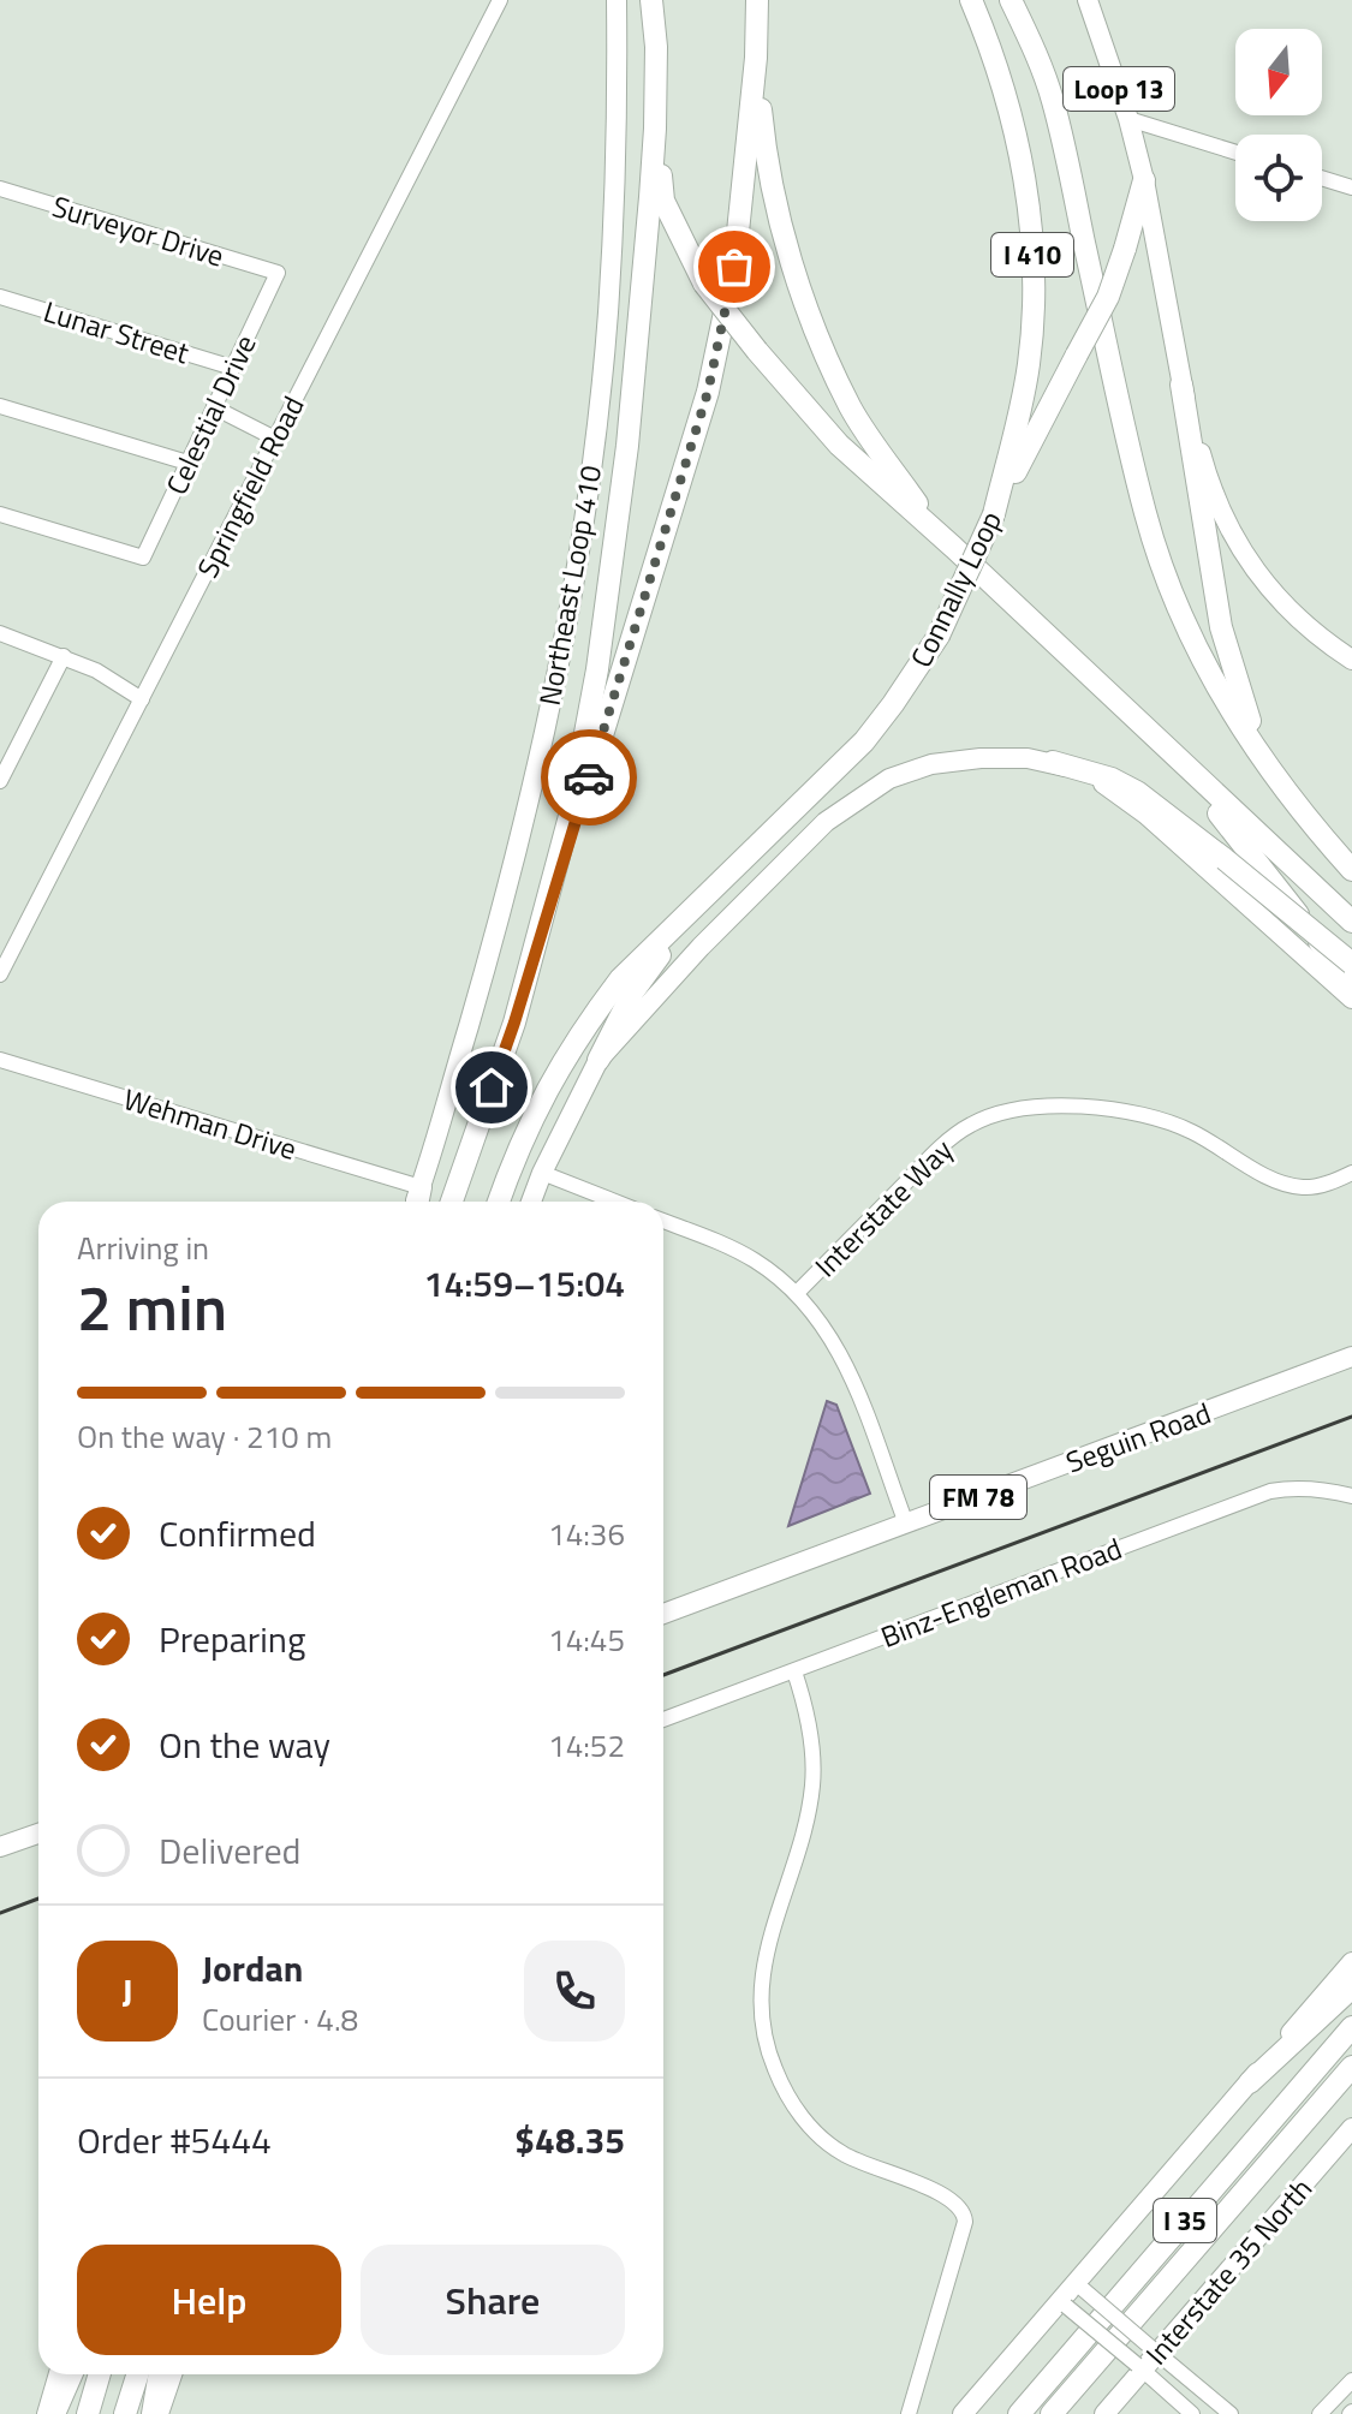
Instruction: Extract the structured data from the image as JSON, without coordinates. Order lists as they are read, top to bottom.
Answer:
{
  "streets": {
    "highway": [
      "Loop 13",
      "I 410",
      "Connally Loop",
      "I 35"
    ],
    "main road": [
      "Northeast Loop 410",
      "Seguin Road",
      "FM 78",
      "Interstate 35 North"
    ],
    "street": [
      "Surveyor Drive",
      "Lunar Street",
      "Celestial Drive",
      "Springfield Road",
      "Wehman Drive",
      "Interstate Way",
      "Binz-Engleman Road"
    ]
  },
  "crossings": [
    ["Loop 13", "Connally Loop"],
    ["Surveyor Drive", "Celestial Drive"],
    ["Lunar Street", "Celestial Drive"],
    ["Northeast Loop 410", "Wehman Drive"]
  ],
  "north": "bottom",
  "page": {
    "heading": ["2 min", "Arriving in", "14:59–15:04"],
    "panel": [
      "Jordan",
      "Courier · 4.8",
      "Order #5444",
      "$48.35"
    ],
    "bar": "On the way · 210 m",
    "list": [
      ["Confirmed", "14:36"],
      ["Preparing", "14:45"],
      ["On the way", "14:52"],
      "Delivered"
    ],
    "round": "J",
    "buttons": ["Help", "Share"]
  }
}
